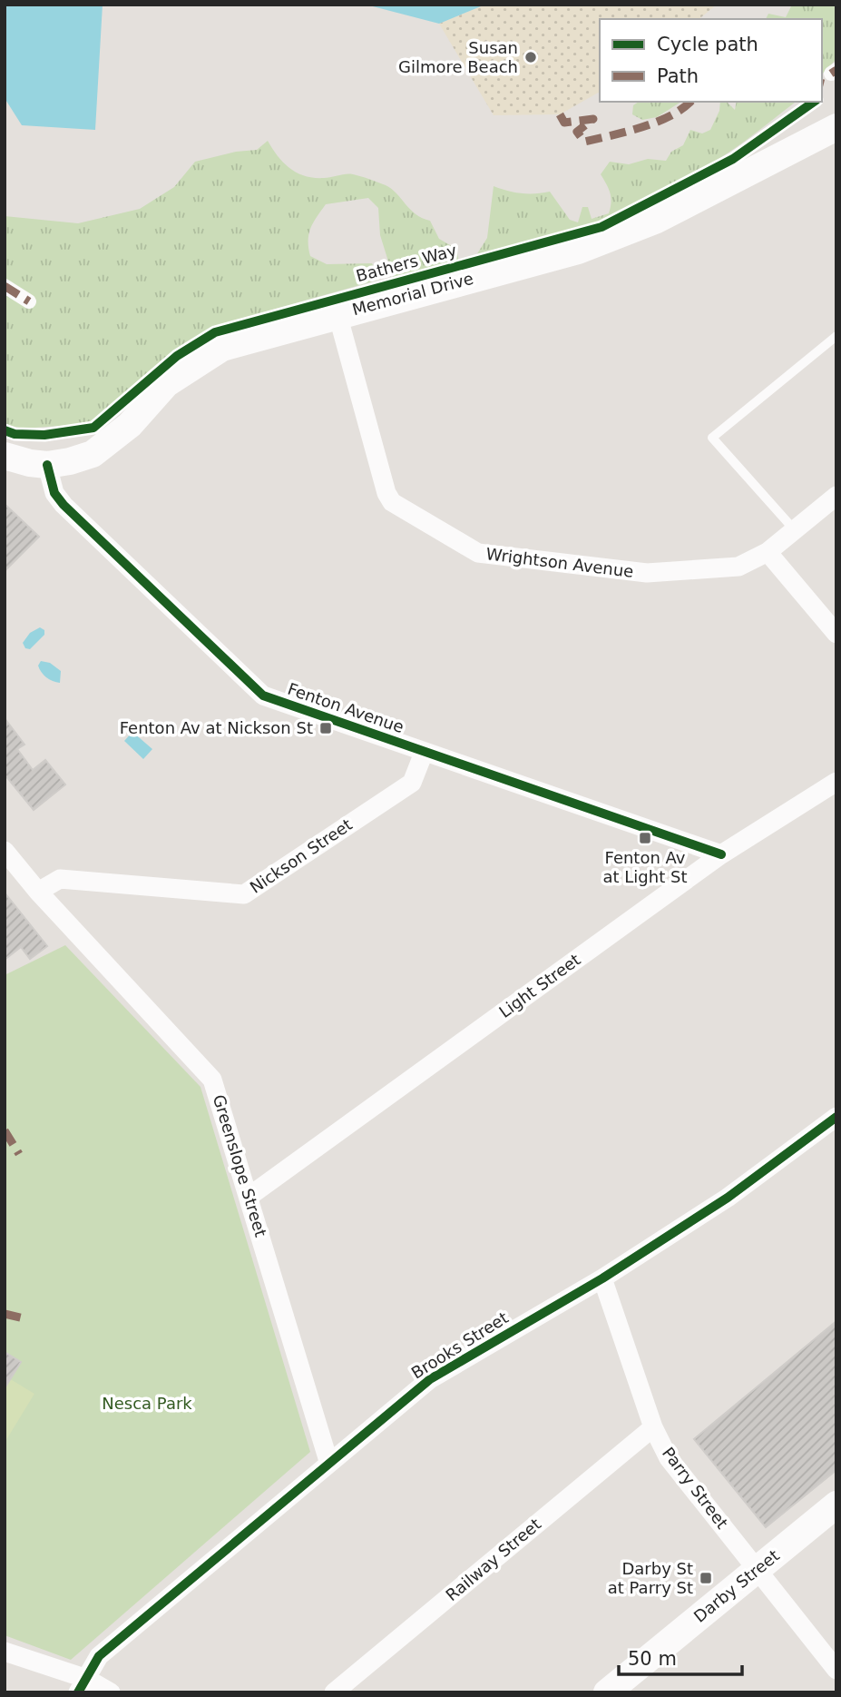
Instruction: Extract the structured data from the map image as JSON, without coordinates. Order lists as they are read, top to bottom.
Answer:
{
  "streets": {
    "main road": ["Memorial Drive", "Darby Street"],
    "street": [
      "Wrightson Avenue",
      "Fenton Avenue",
      "Nickson Street",
      "Light Street",
      "Greenslope Street",
      "Brooks Street",
      "Parry Street",
      "Railway Street"
    ],
    "cycle path": ["Bathers Way"]
  },
  "crossings": [
    ["Memorial Drive", "Wrightson Avenue"],
    ["Memorial Drive", "Fenton Avenue"],
    ["Fenton Avenue", "Nickson Street"],
    ["Fenton Avenue", "Light Street"],
    ["Nickson Street", "Greenslope Street"],
    ["Light Street", "Greenslope Street"],
    ["Greenslope Street", "Brooks Street"],
    ["Brooks Street", "Parry Street"],
    ["Parry Street", "Railway Street"],
    ["Parry Street", "Darby Street"]
  ],
  "parks": ["Nesca Park"],
  "places": {
    "other": ["Susan Gilmore Beach"],
    "transit": ["Fenton Av at Nickson St", "Fenton Av at Light St", "Darby St at Parry St"]
  },
  "legend": ["Cycle path", "Path"],
  "scale_bar": "50 m"
}
